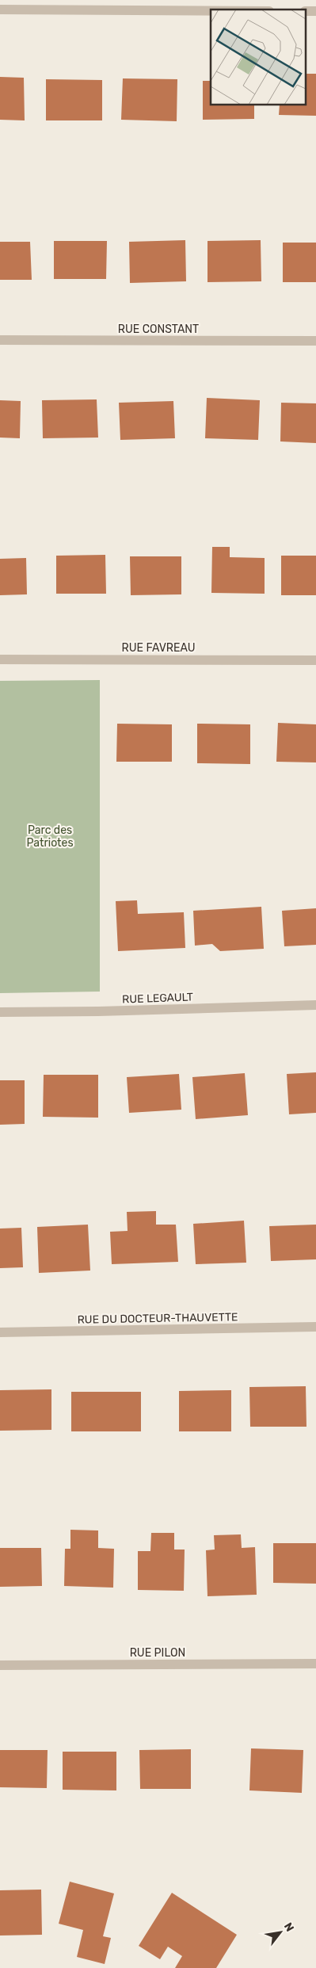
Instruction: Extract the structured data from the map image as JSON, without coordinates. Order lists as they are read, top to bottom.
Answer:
{
  "streets": {
    "street": [
      "RUE CONSTANT",
      "RUE FAVREAU",
      "RUE LEGAULT",
      "RUE DU DOCTEUR-THAUVETTE",
      "RUE PILON"
    ]
  },
  "parks": ["Parc des Patriotes"],
  "north": "top right"
}
